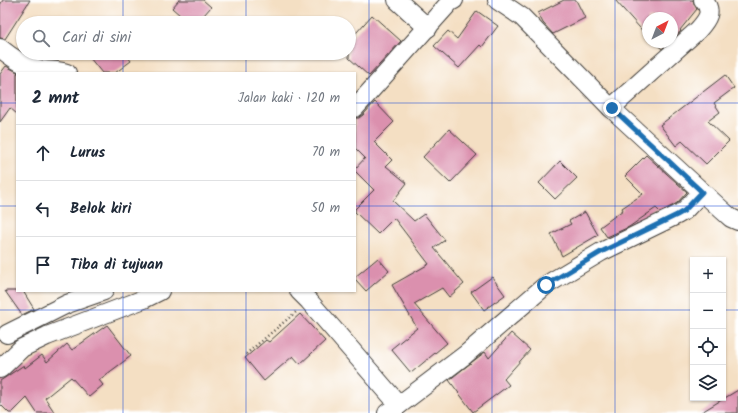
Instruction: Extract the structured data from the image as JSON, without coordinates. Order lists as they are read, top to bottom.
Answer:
{
  "north": "top right",
  "page": {
    "search": "Cari di sini",
    "heading": ["2 mnt", "Jalan kaki · 120 m"],
    "list": [
      ["Lurus", "70 m"],
      ["Belok kiri", "50 m"],
      "Tiba di tujuan"
    ],
    "map_buttons": ["+", "−"]
  }
}
